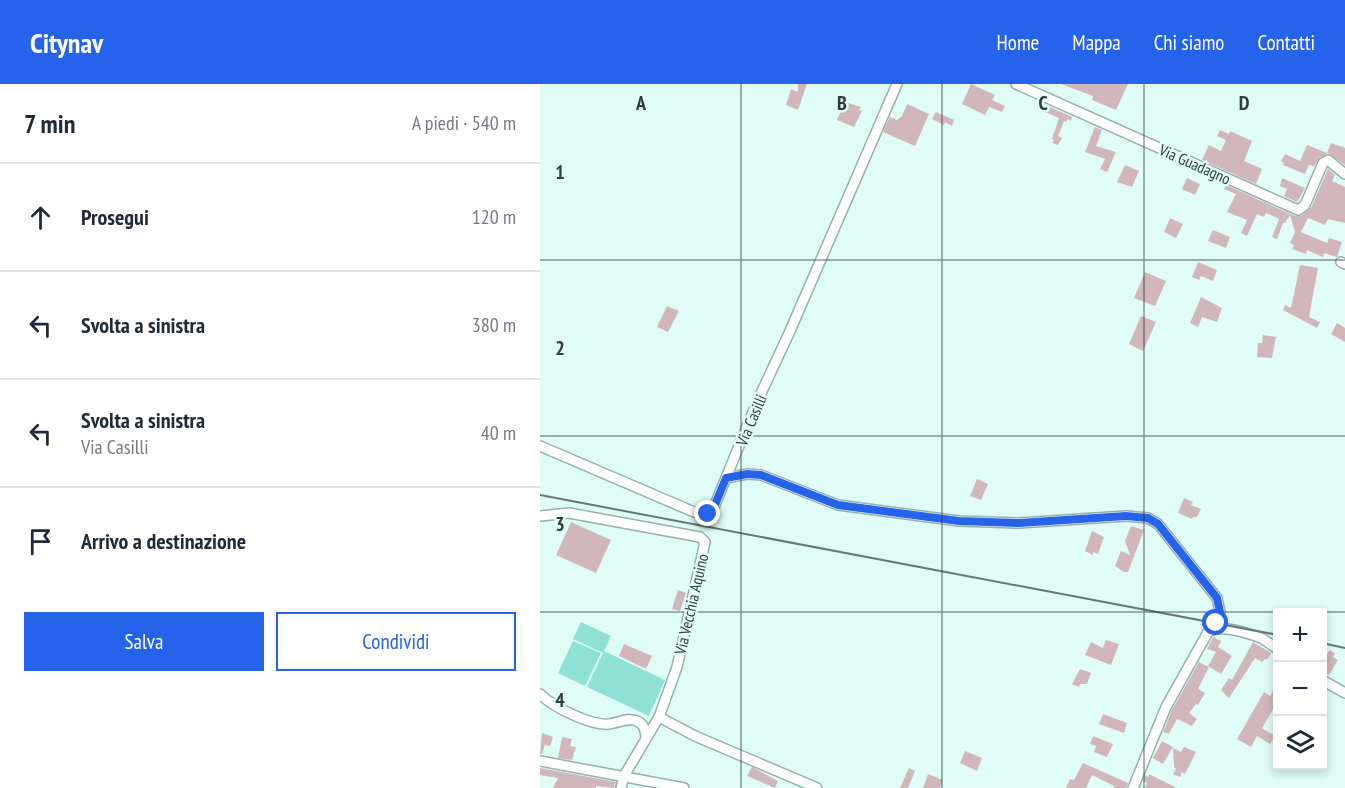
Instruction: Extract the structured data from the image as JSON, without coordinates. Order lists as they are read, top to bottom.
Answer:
{
  "streets": {
    "street": ["Via Guadagno", "Via Casilli", "Via Vecchia Aquino"]
  },
  "page": {
    "header": "Citynav",
    "nav": [
      "Home",
      "Mappa",
      "Chi siamo",
      "Contatti"
    ],
    "heading": ["7 min", "A piedi · 540 m"],
    "list": [
      ["Prosegui", "120 m"],
      ["Svolta a sinistra", "380 m"],
      ["Svolta a sinistra", "Via Casilli", "40 m"],
      "Arrivo a destinazione"
    ],
    "buttons": ["Salva", "Condividi"],
    "map_buttons": ["+", "−"]
  },
  "grid": {
    "columns": [
      "A",
      "B",
      "C",
      "D"
    ],
    "rows": [
      "1",
      "2",
      "3",
      "4"
    ]
  }
}
